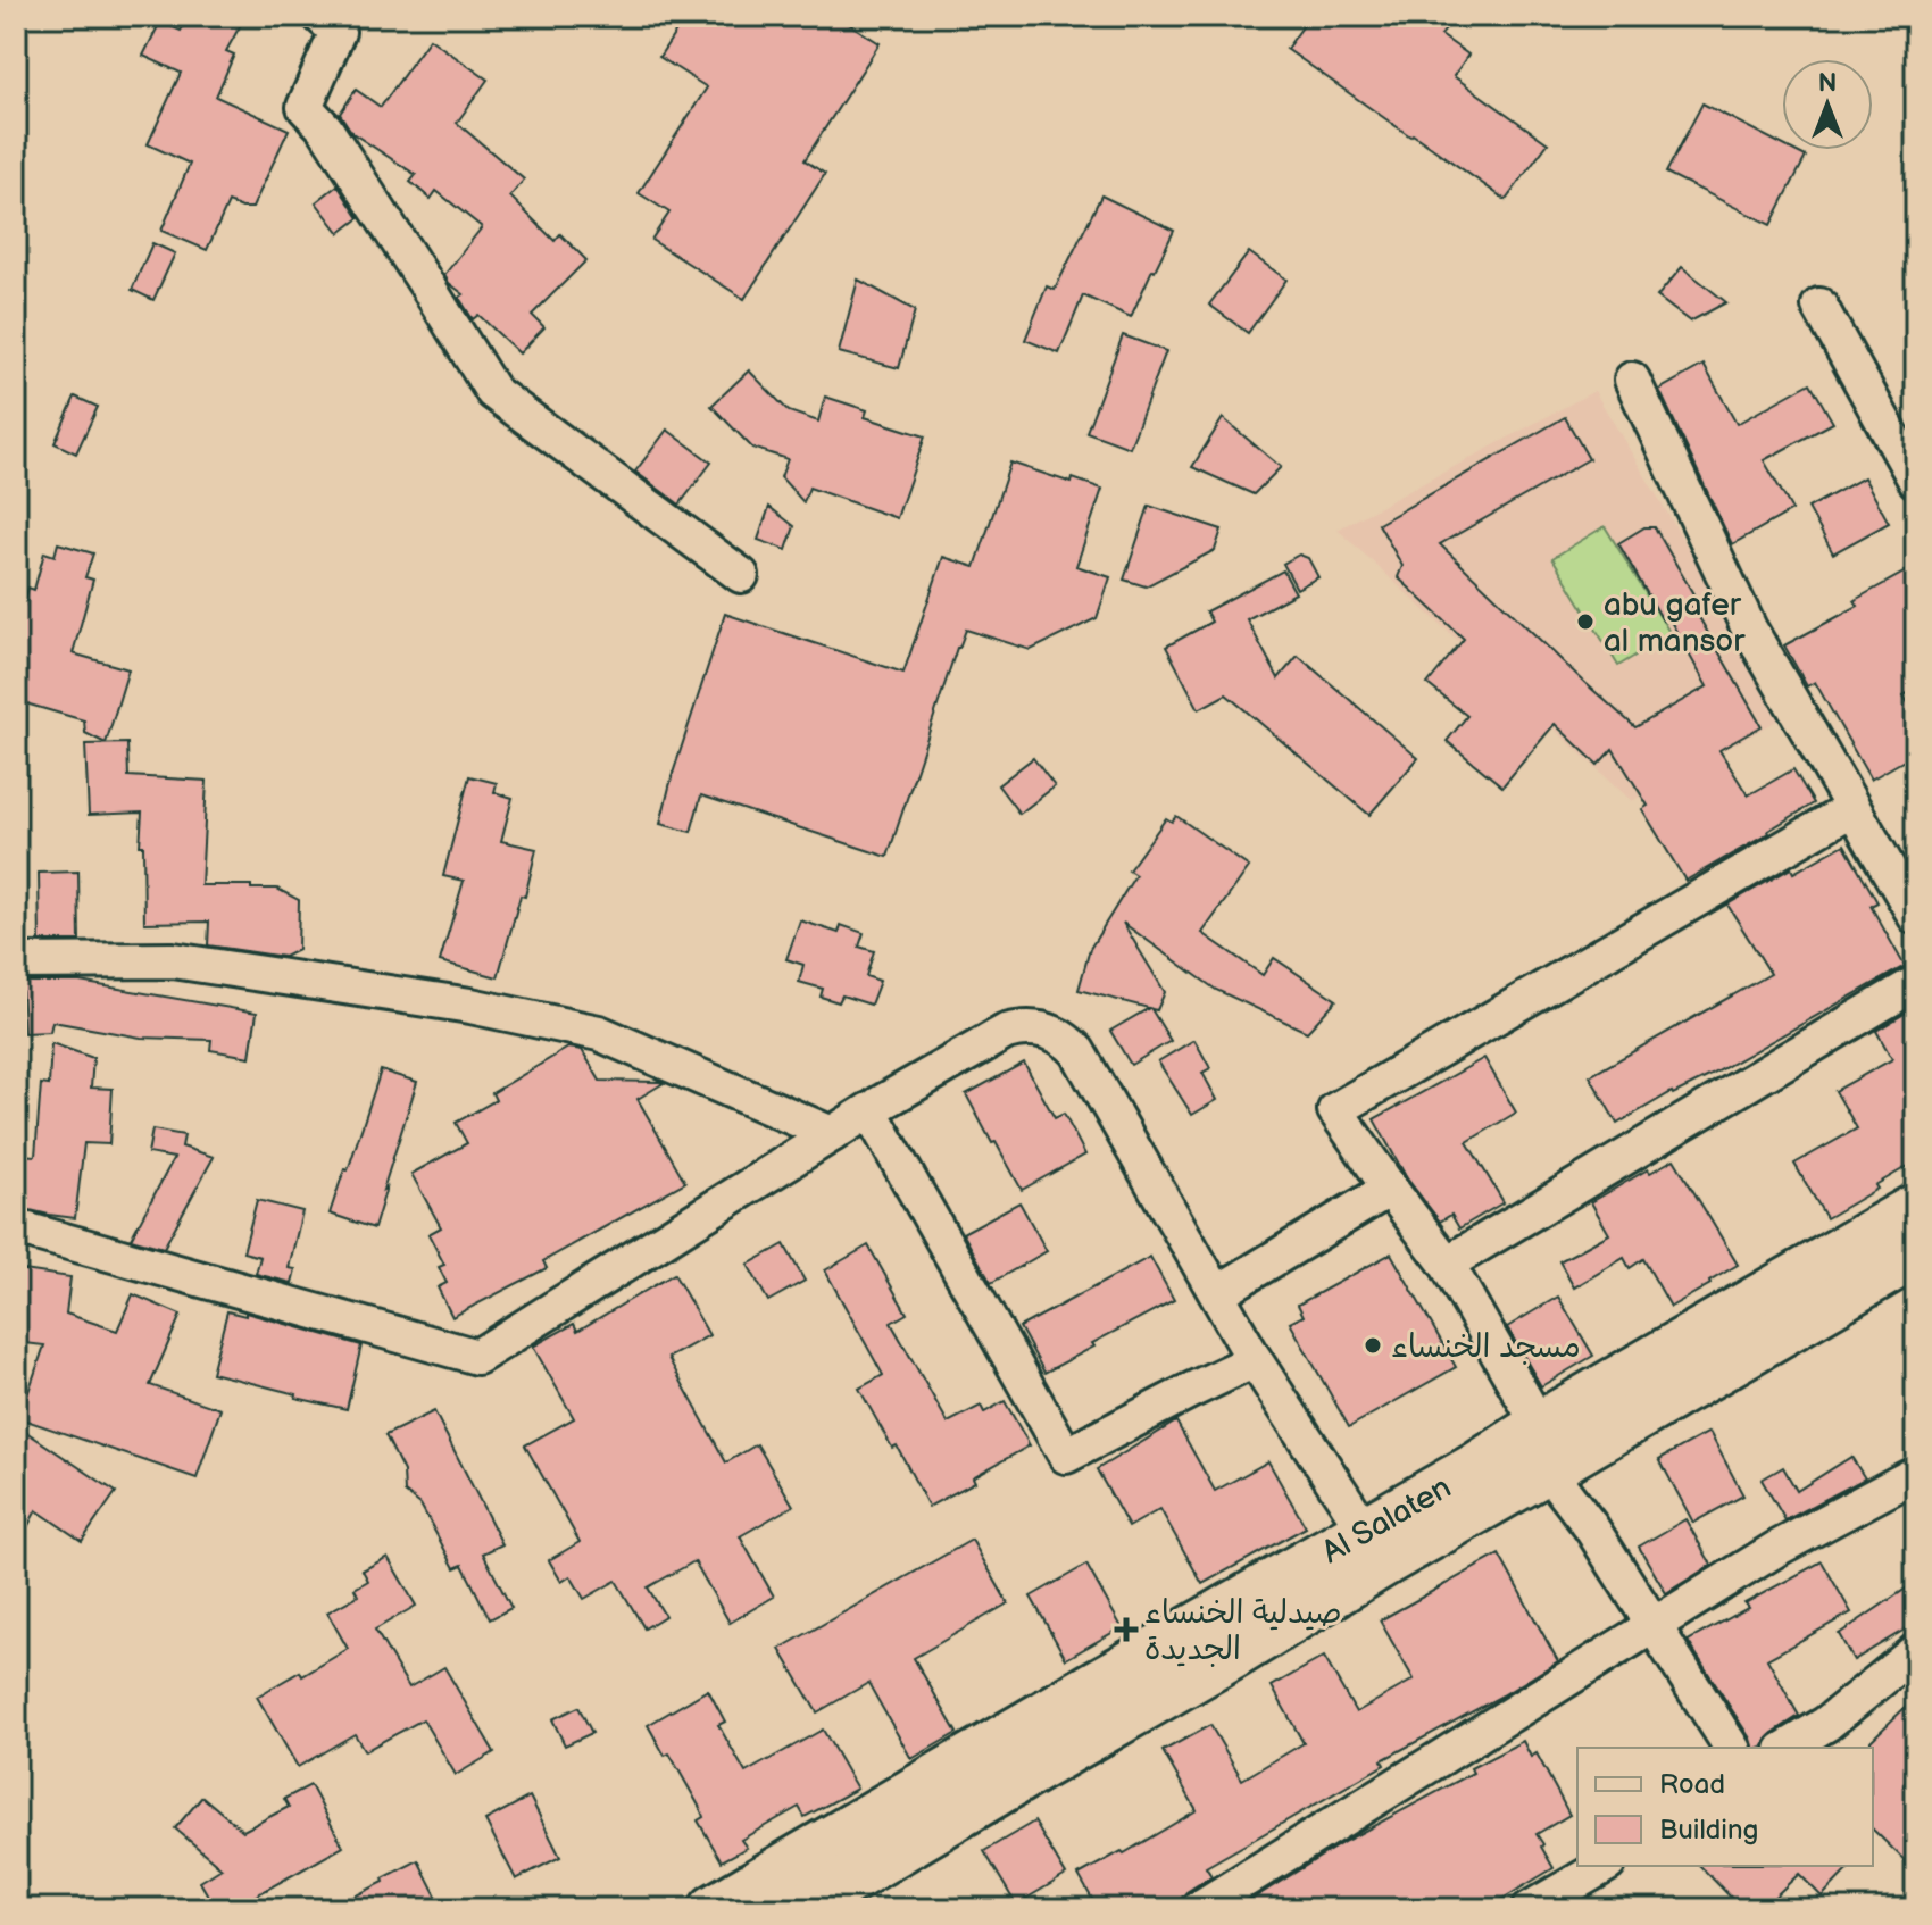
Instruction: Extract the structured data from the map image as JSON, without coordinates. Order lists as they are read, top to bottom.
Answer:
{
  "streets": {
    "main road": ["Al Salaten"]
  },
  "places": {
    "other": ["abu gafer al mansor", "مسجد الخنساء"],
    "health": ["صيدلية الخنساء الجديدة"]
  },
  "legend": ["Road", "Building"],
  "north": "top"
}
